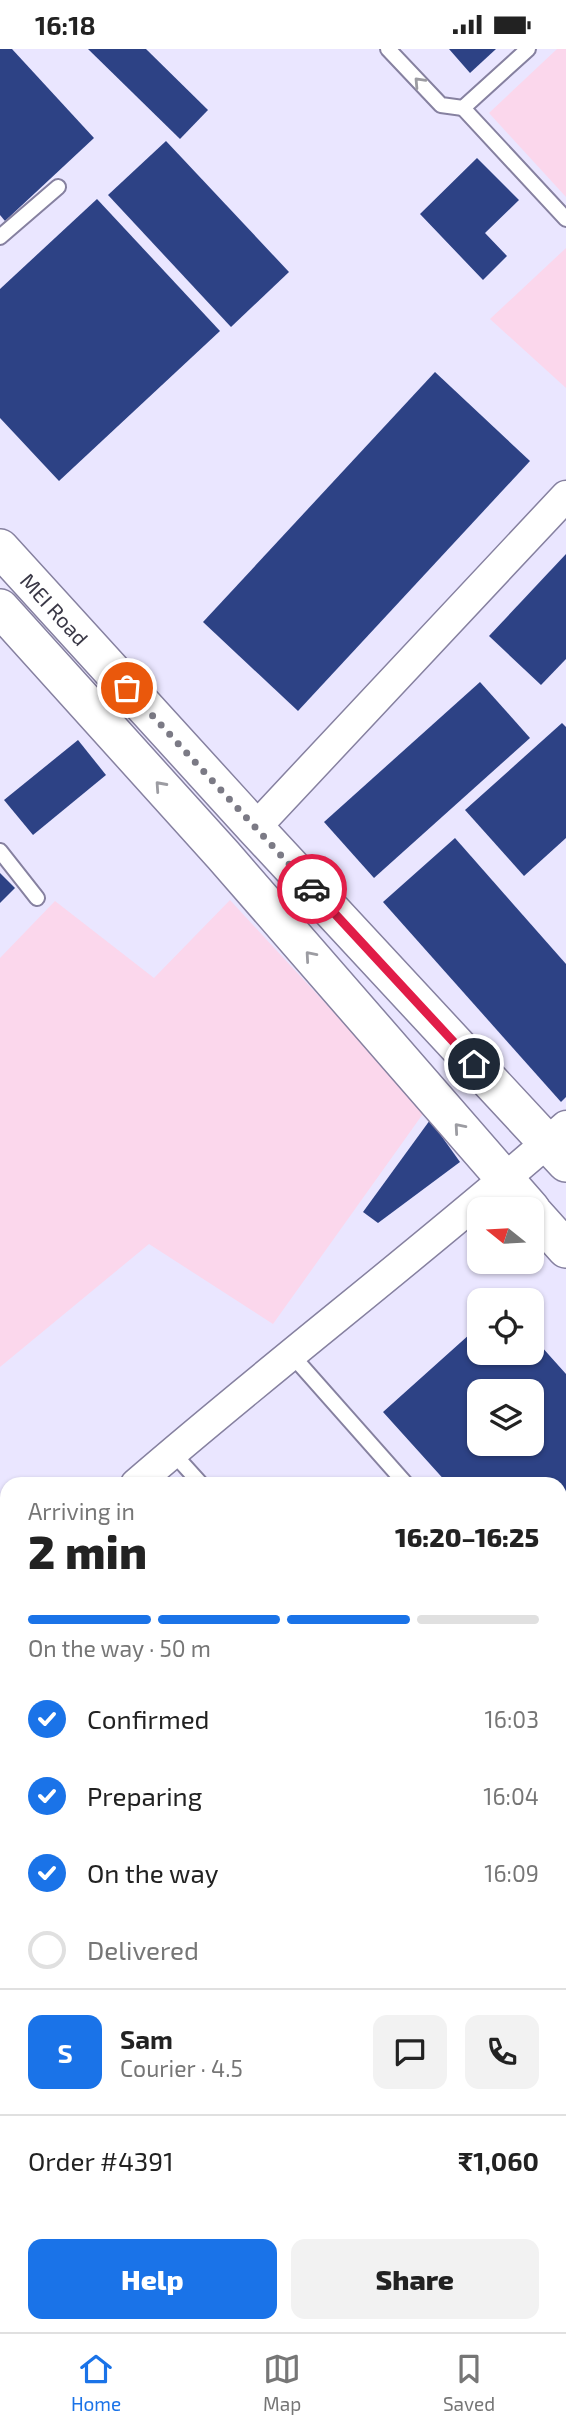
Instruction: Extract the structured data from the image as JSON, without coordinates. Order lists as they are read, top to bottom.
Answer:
{
  "streets": {
    "street": ["MEI Road"]
  },
  "north": "left",
  "page": {
    "status": "16:18",
    "heading": ["2 min", "Arriving in", "16:20–16:25"],
    "panel": [
      "Sam",
      "Courier · 4.5",
      "Order #4391",
      "₹1,060"
    ],
    "bar": "On the way · 50 m",
    "list": [
      ["Confirmed", "16:03"],
      ["Preparing", "16:04"],
      ["On the way", "16:09"],
      "Delivered"
    ],
    "round": "S",
    "buttons": ["Help", "Share"],
    "tabs": ["Home", "Map", "Saved"]
  }
}
